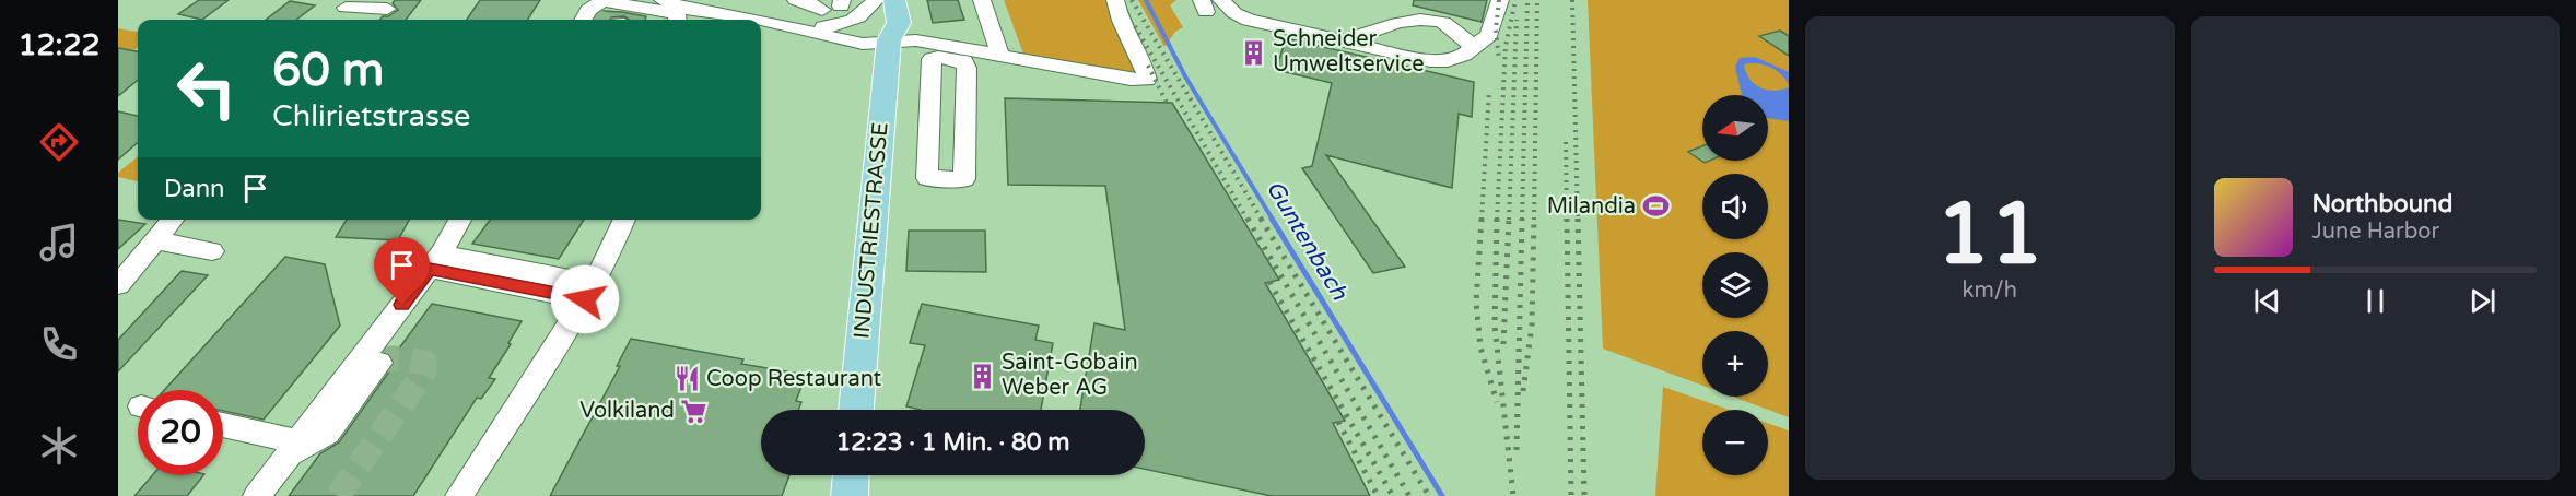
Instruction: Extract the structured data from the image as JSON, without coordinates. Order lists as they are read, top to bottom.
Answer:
{
  "streets": {
    "main road": ["INDUSTRIESTRASSE"]
  },
  "water": ["Guntenbach"],
  "places": {
    "building": ["Schneider Umweltservice", "Saint-Gobain Weber AG"],
    "sports": ["Milandia"],
    "restaurant": ["Coop Restaurant"],
    "supermarket": ["Volkiland"]
  },
  "north": "left",
  "page": {
    "tabs": "12:22",
    "tile": ["11", "km/h"],
    "turn": ["60 m", "Chlirietstrasse"],
    "map_buttons": ["+", "−"],
    "then": "Dann",
    "song": ["Northbound", "June Harbor"],
    "limit": "20",
    "trip": "12:23 · 1 Min. · 80 m"
  }
}
